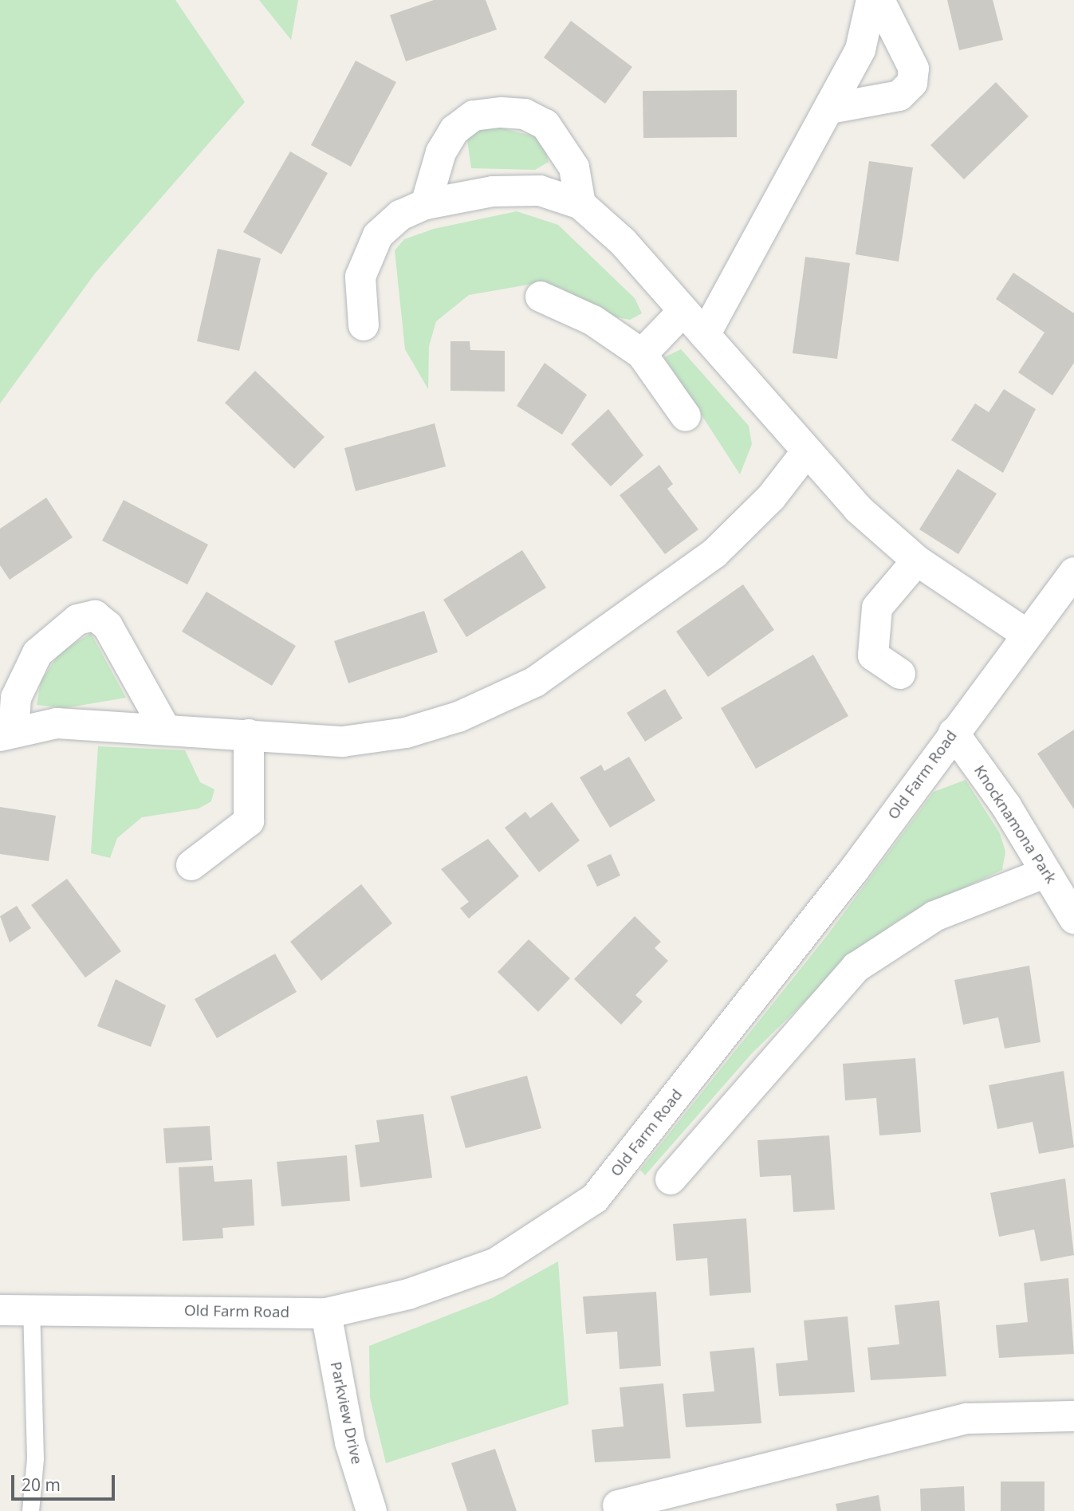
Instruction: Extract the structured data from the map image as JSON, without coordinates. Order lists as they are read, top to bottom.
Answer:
{
  "streets": {
    "street": ["Old Farm Road", "Knocknamona Park", "Parkview Drive"]
  },
  "crossings": [
    ["Old Farm Road", "Knocknamona Park"],
    ["Old Farm Road", "Parkview Drive"]
  ],
  "scale_bar": "20 m"
}
